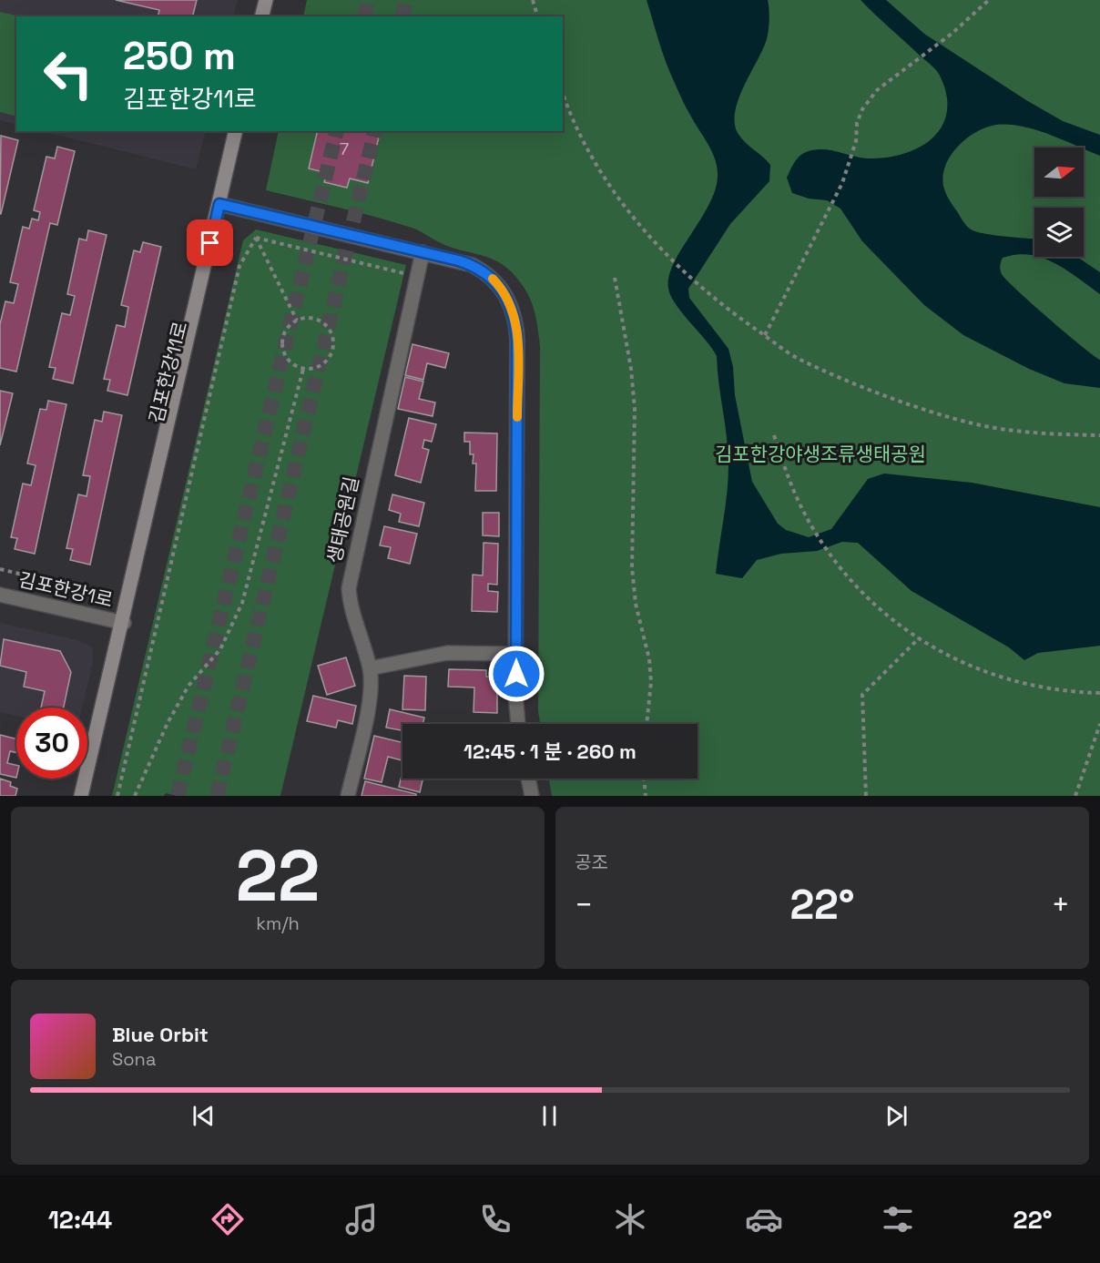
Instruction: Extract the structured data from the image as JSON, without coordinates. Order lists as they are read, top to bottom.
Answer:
{
  "streets": {
    "main road": ["김포한강11로"],
    "street": ["생태공원길", "김포한강1로"]
  },
  "crossings": [
    ["김포한강11로", "김포한강1로"]
  ],
  "parks": ["김포한강야생조류생태공원"],
  "house_numbers": ["7"],
  "north": "right",
  "page": {
    "turn": ["250 m", "김포한강11로"],
    "limit": "30",
    "trip": "12:45 · 1 분 · 260 m",
    "tile": [
      ["22", "km/h"],
      "공조"
    ],
    "heat": ["−", "22°", "+"],
    "song": ["Blue Orbit", "Sona"],
    "tabs": ["12:44", "22°"]
  }
}
